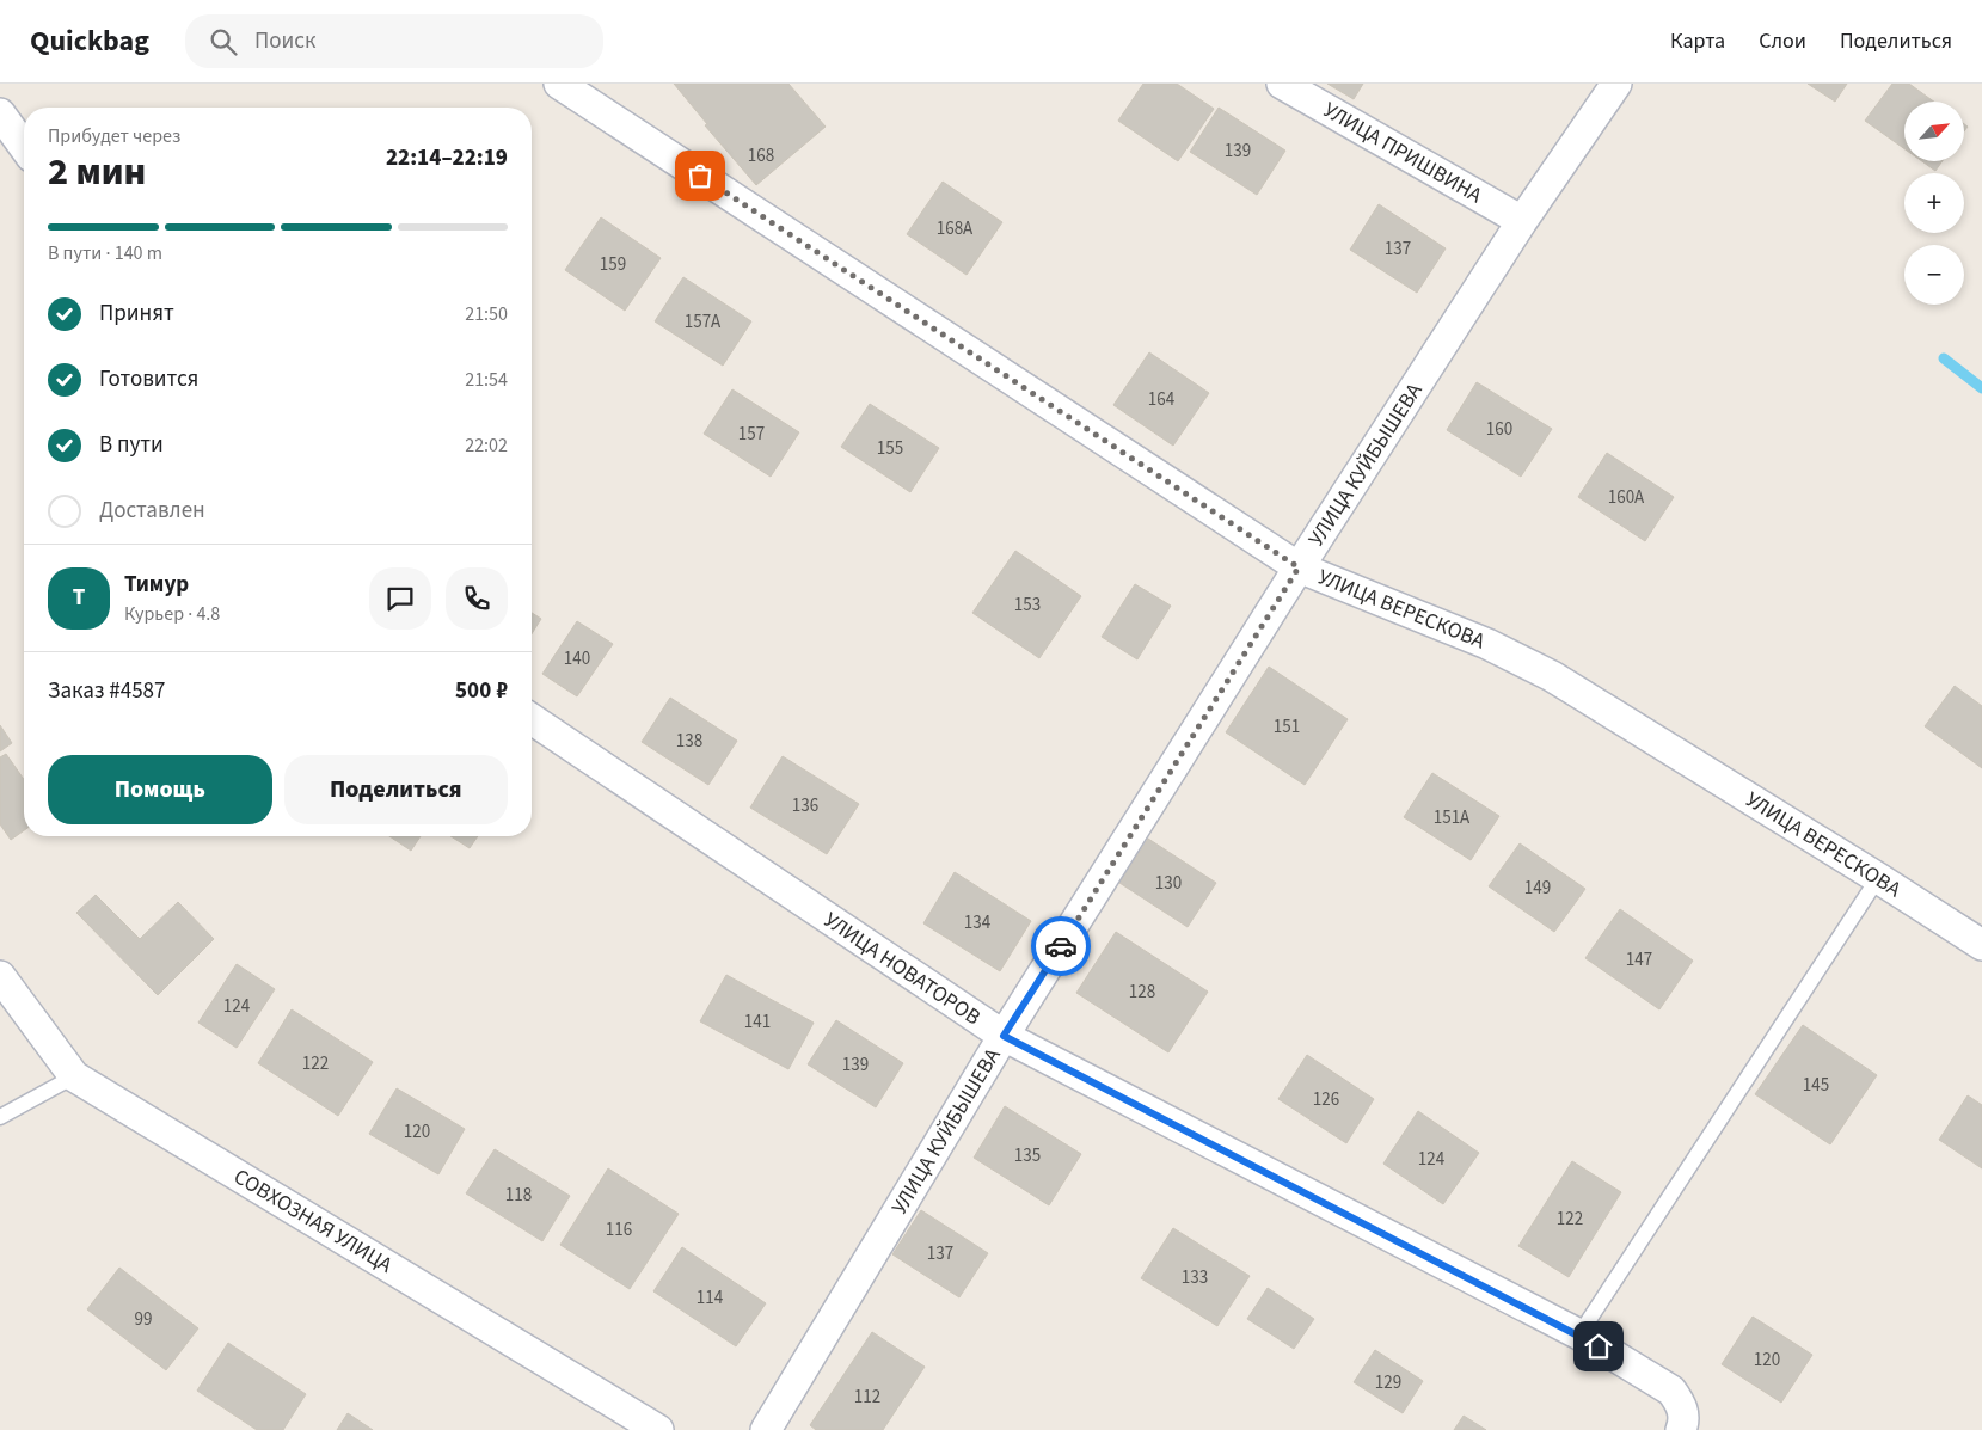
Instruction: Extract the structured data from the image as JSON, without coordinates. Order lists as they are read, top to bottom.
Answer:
{
  "streets": {
    "street": [
      "УЛИЦА ПРИШВИНА",
      "УЛИЦА КУЙБЫШЕВА",
      "УЛИЦА ВЕРЕСКОВА",
      "УЛИЦА НОВАТОРОВ",
      "СОВХОЗНАЯ УЛИЦА"
    ]
  },
  "crossings": [
    ["УЛИЦА ПРИШВИНА", "УЛИЦА КУЙБЫШЕВА"],
    ["УЛИЦА КУЙБЫШЕВА", "УЛИЦА ВЕРЕСКОВА"],
    ["УЛИЦА КУЙБЫШЕВА", "УЛИЦА НОВАТОРОВ"]
  ],
  "house_numbers": [
    "139",
    "168",
    "168А",
    "137",
    "159",
    "157А",
    "164",
    "160",
    "157",
    "155",
    "160А",
    "153",
    "140",
    "151",
    "138",
    "136",
    "151А",
    "130",
    "149",
    "134",
    "147",
    "128",
    "124",
    "141",
    "122",
    "139",
    "145",
    "126",
    "120",
    "135",
    "124",
    "118",
    "122",
    "116",
    "137",
    "133",
    "114",
    "99",
    "120",
    "129",
    "112"
  ],
  "north": "top right",
  "page": {
    "header": "Quickbag",
    "search": "Поиск",
    "nav": ["Карта", "Слои", "Поделиться"],
    "map_buttons": ["+", "−"],
    "heading": ["2 мин", "Прибудет через", "22:14–22:19"],
    "panel": [
      "Тимур",
      "Курьер · 4.8",
      "Заказ #4587",
      "500 ₽"
    ],
    "bar": "В пути · 140 m",
    "list": [
      ["Принят", "21:50"],
      ["Готовится", "21:54"],
      ["В пути", "22:02"],
      "Доставлен"
    ],
    "round": "Т",
    "buttons": ["Помощь", "Поделиться"]
  }
}
